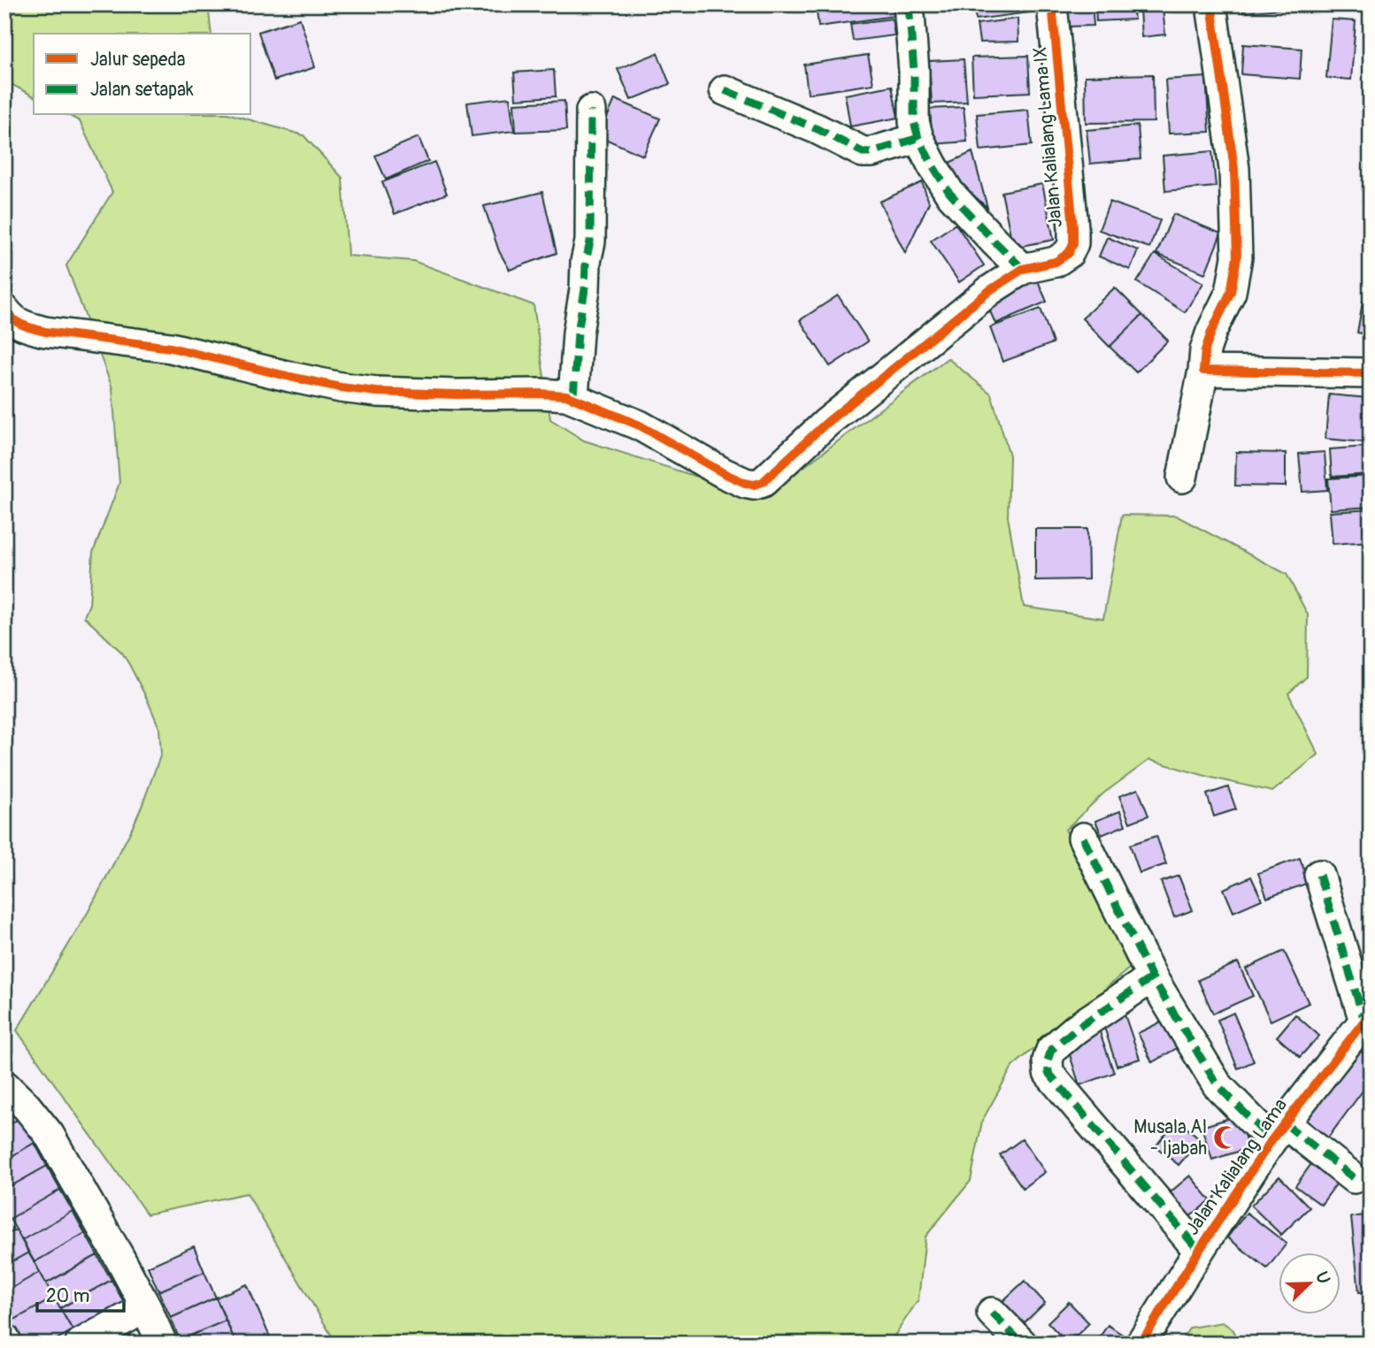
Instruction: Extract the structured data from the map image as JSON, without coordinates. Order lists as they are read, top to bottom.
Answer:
{
  "streets": {
    "street": ["Jalan Kalialang Lama IX", "Jalan Kalialang Lama"]
  },
  "places": {
    "mosque": ["Musala Al - Ijabah"]
  },
  "legend": ["Jalur sepeda", "Jalan setapak"],
  "scale_bar": "20 m",
  "north": "top right"
}
